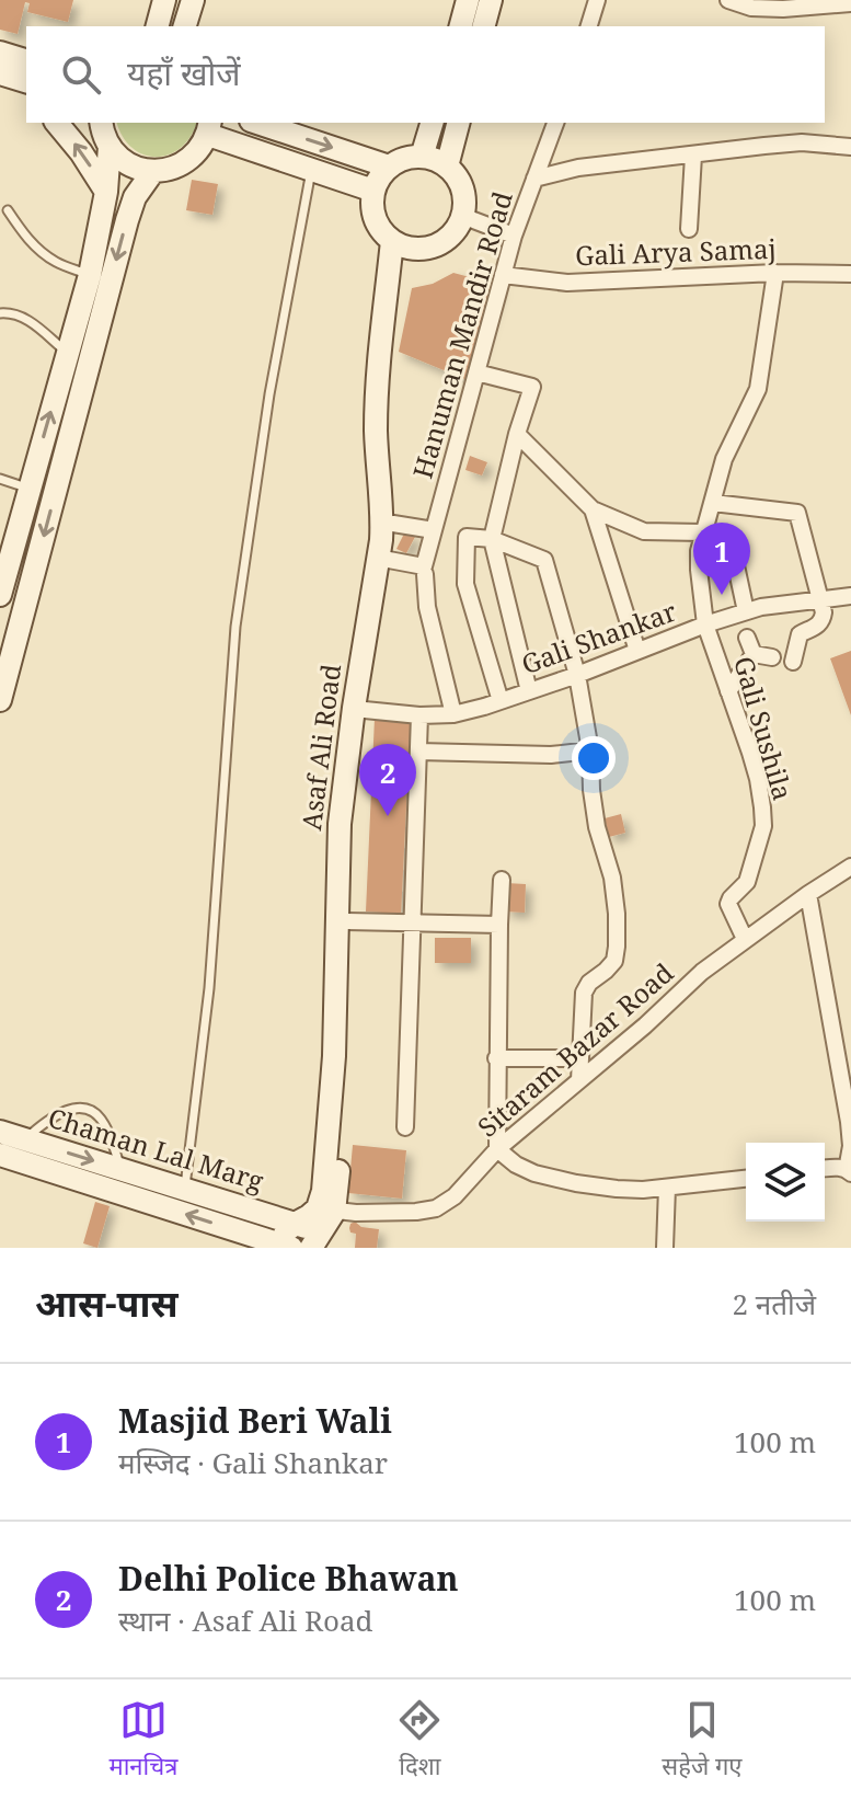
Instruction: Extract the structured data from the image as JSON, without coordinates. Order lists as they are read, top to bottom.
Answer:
{
  "streets": {
    "main road": ["Asaf Ali Road", "Chaman Lal Marg"],
    "street": [
      "Gali Arya Samaj",
      "Hanuman Mandir Road",
      "Gali Shankar",
      "Gali Sushila",
      "Sitaram Bazar Road"
    ]
  },
  "crossings": [
    ["Gali Arya Samaj", "Hanuman Mandir Road"],
    ["Gali Arya Samaj", "Gali Sushila"],
    ["Hanuman Mandir Road", "Gali Shankar"],
    ["Gali Shankar", "Gali Sushila"],
    ["Gali Shankar", "Asaf Ali Road"],
    ["Gali Sushila", "Sitaram Bazar Road"],
    ["Asaf Ali Road", "Sitaram Bazar Road"],
    ["Asaf Ali Road", "Chaman Lal Marg"]
  ],
  "page": {
    "search": "यहाँ खोजें",
    "pins": ["1", "2"],
    "heading": ["आस-पास", "2 नतीजे"],
    "list": [
      {
        "mark": "1",
        "name": "Masjid Beri Wali",
        "note": "मस्जिद · Gali Shankar",
        "value": "100 m"
      },
      {
        "mark": "2",
        "name": "Delhi Police Bhawan",
        "note": "स्थान · Asaf Ali Road",
        "value": "100 m"
      }
    ],
    "nav": ["मानचित्र", "दिशा", "सहेजे गए"]
  }
}
